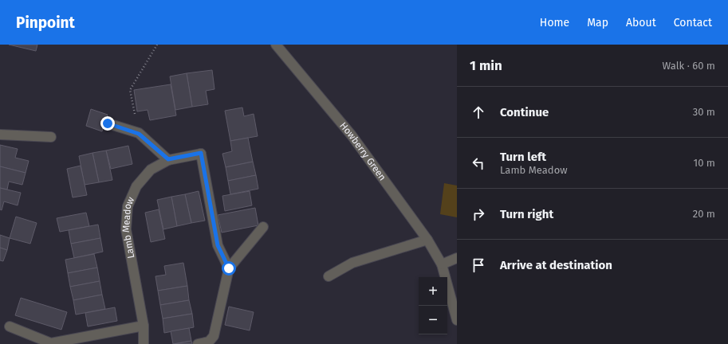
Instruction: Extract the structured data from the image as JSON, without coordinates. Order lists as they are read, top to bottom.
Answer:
{
  "streets": {
    "street": ["Howberry Green", "Lamb Meadow"]
  },
  "page": {
    "header": "Pinpoint",
    "nav": [
      "Home",
      "Map",
      "About",
      "Contact"
    ],
    "heading": ["1 min", "Walk · 60 m"],
    "list": [
      ["Continue", "30 m"],
      ["Turn left", "Lamb Meadow", "10 m"],
      ["Turn right", "20 m"],
      "Arrive at destination"
    ],
    "map_buttons": ["+", "−"]
  }
}
